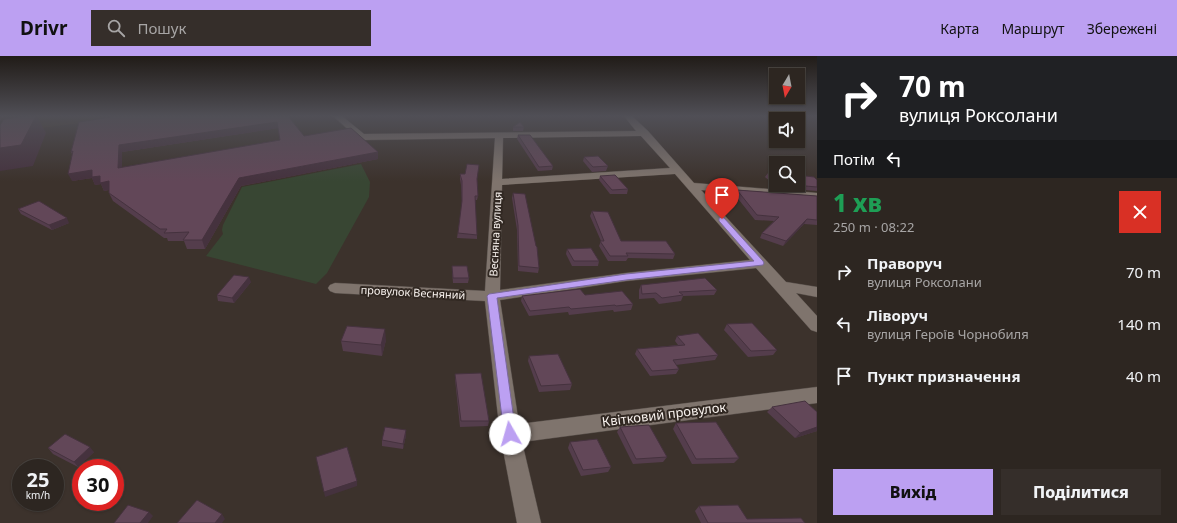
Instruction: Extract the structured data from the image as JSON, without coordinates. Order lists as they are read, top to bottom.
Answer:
{
  "streets": {
    "street": ["Весняна вулиця", "провулок Весняний", "Квітковий провулок"]
  },
  "crossings": [
    ["Весняна вулиця", "провулок Весняний"],
    ["Весняна вулиця", "Квітковий провулок"]
  ],
  "north": "bottom",
  "page": {
    "header": "Drivr",
    "search": "Пошук",
    "nav": ["Карта", "Маршрут", "Збережені"],
    "turn": ["70 m", "вулиця Роксолани"],
    "then": "Потім",
    "heading": ["1 хв", "250 m · 08:22"],
    "list": [
      {
        "name": "Праворуч",
        "note": "вулиця Роксолани",
        "value": "70 m"
      },
      {
        "name": "Ліворуч",
        "note": "вулиця Героїв Чорнобиля",
        "value": "140 m"
      },
      {
        "name": "Пункт призначення",
        "value": "40 m"
      }
    ],
    "speed": "25 km/h",
    "limit": "30",
    "buttons": ["Вихід", "Поділитися"]
  }
}
